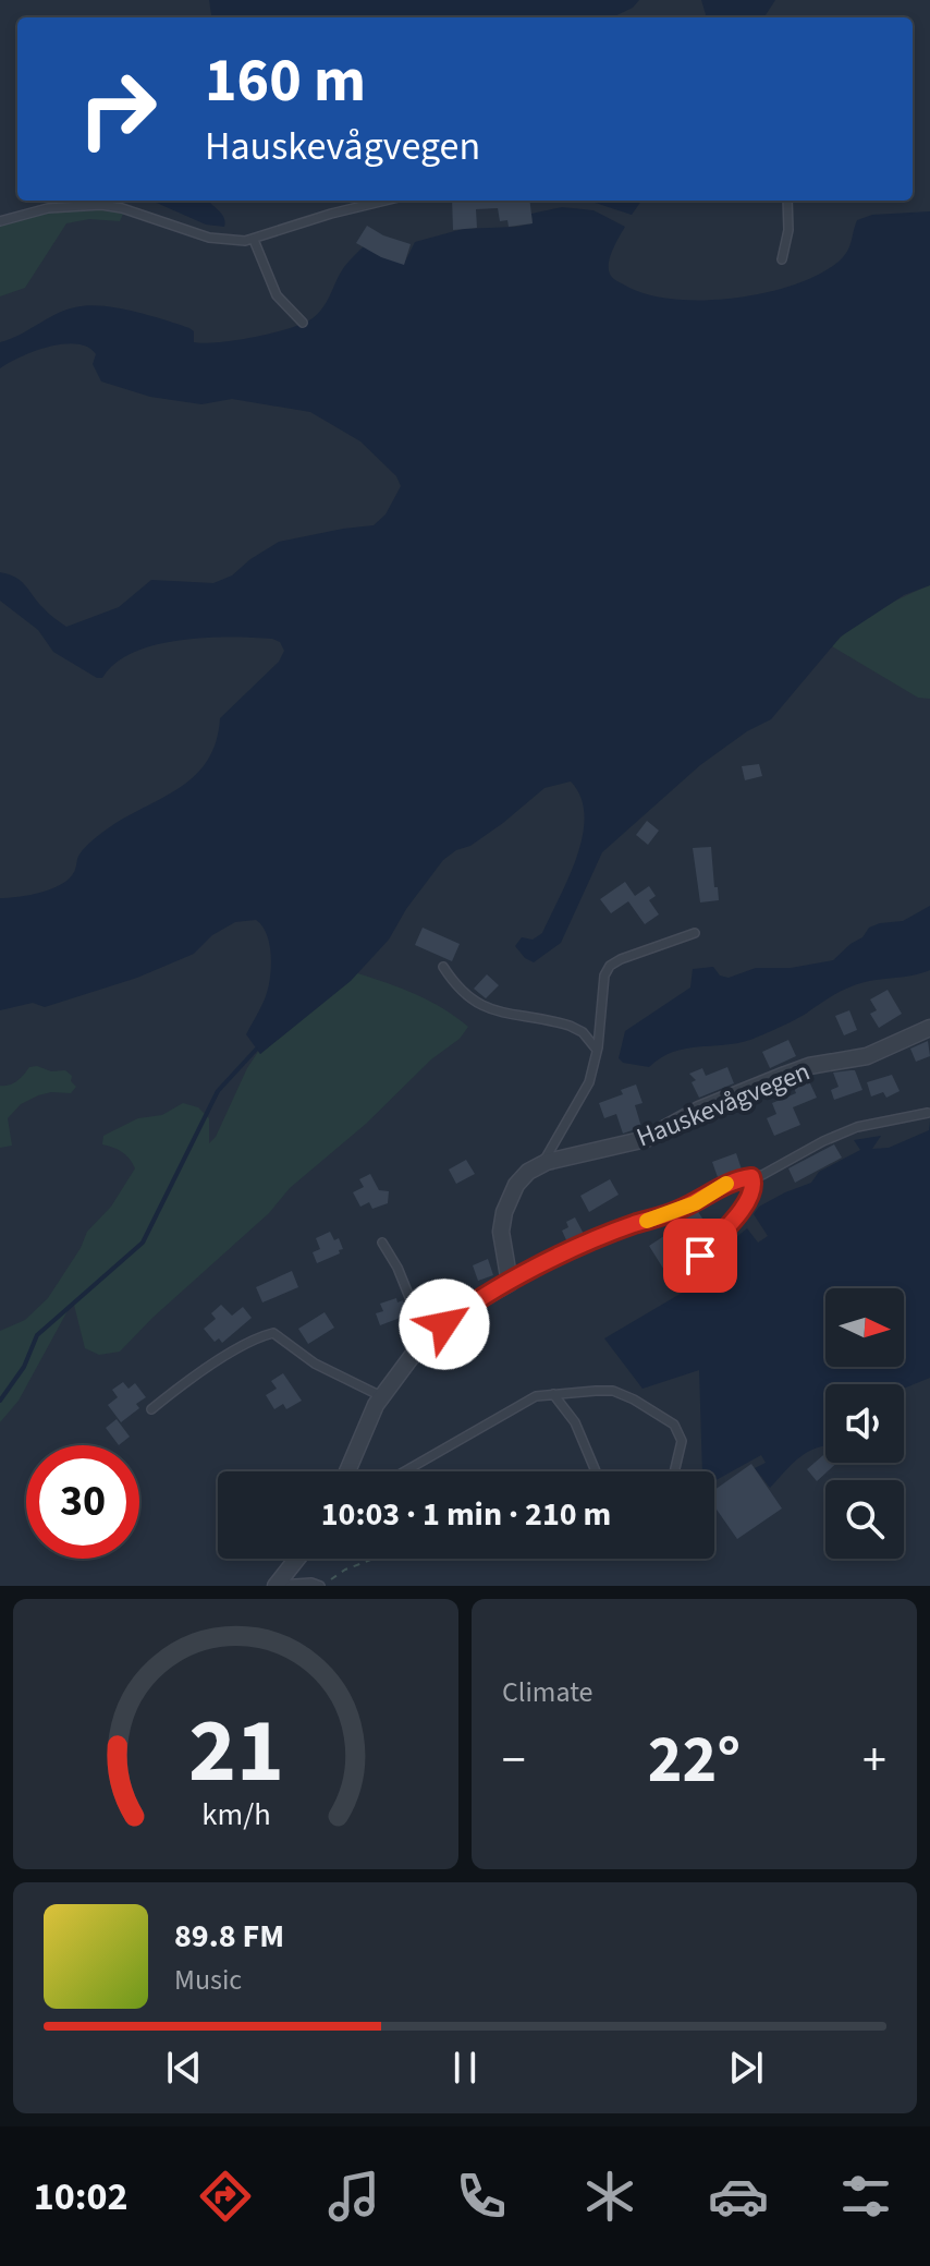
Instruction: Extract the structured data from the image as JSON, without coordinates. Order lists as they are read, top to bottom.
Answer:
{
  "streets": {
    "street": ["Hauskevågvegen"]
  },
  "north": "right",
  "page": {
    "turn": ["160 m", "Hauskevågvegen"],
    "limit": "30",
    "trip": "10:03 · 1 min · 210 m",
    "tile": "Climate",
    "heat": ["−", "22°", "+"],
    "song": ["89.8 FM", "Music"],
    "tabs": "10:02",
    "gauge": ["21", "km/h"]
  }
}
